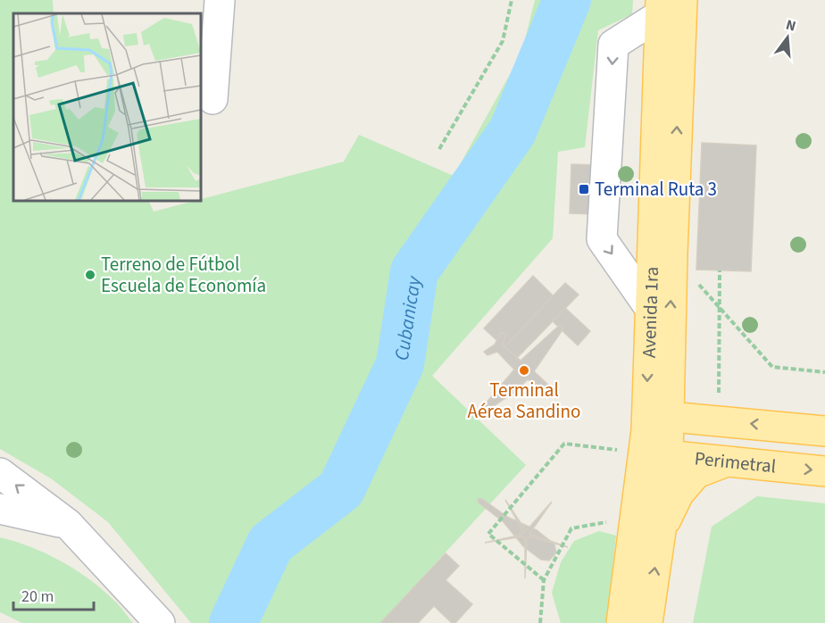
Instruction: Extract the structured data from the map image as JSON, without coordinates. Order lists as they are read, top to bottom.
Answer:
{
  "streets": {
    "main road": ["Avenida 1ra", "Perimetral"]
  },
  "crossings": [
    ["Avenida 1ra", "Perimetral"]
  ],
  "water": ["Cubanicay"],
  "places": {
    "transit": ["Terminal Ruta 3"],
    "other": ["Terreno de Fútbol Escuela de Economía", "Terminal Aérea Sandino"]
  },
  "scale_bar": "20 m",
  "north": "top"
}
